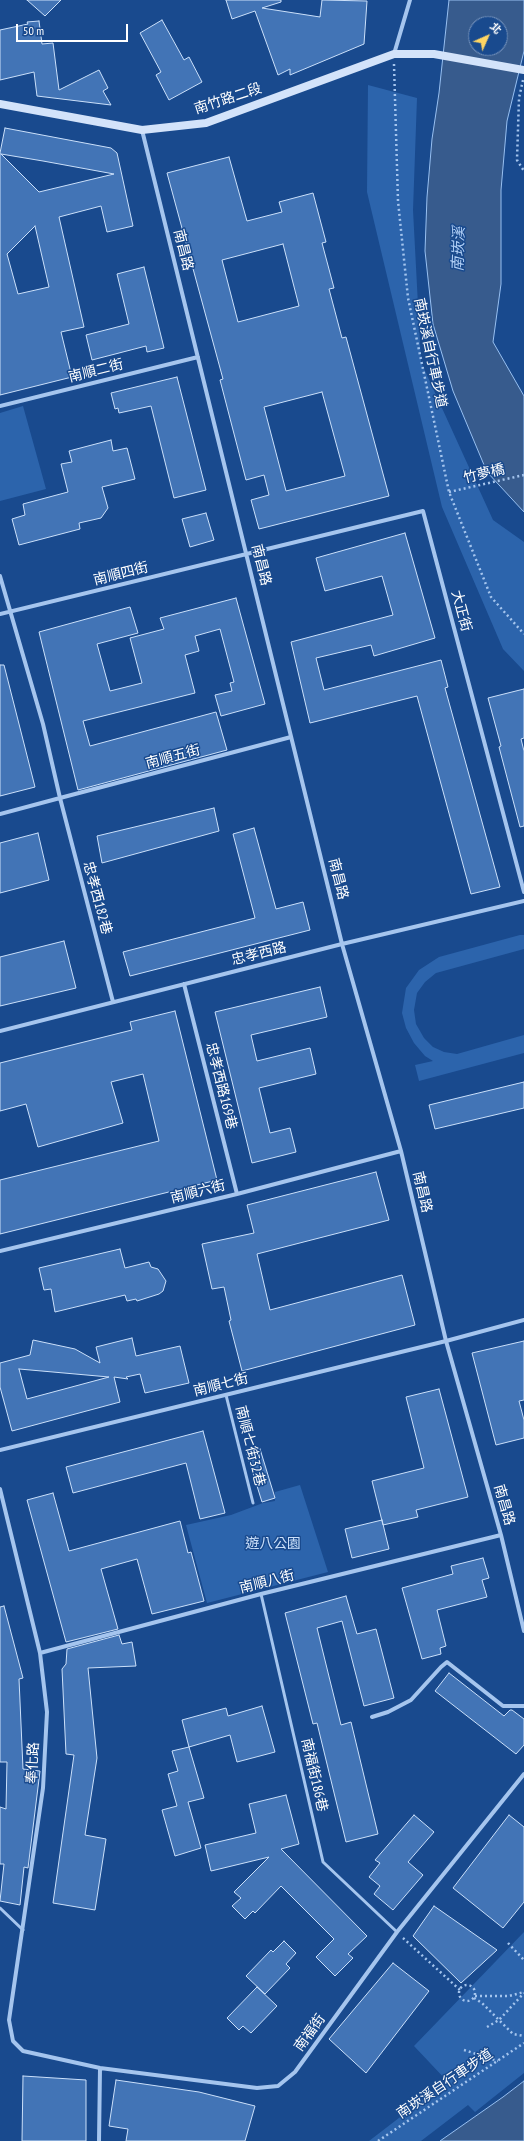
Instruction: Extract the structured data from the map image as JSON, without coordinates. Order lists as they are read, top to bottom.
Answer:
{
  "streets": {
    "street": [
      "南竹路二段",
      "南昌路",
      "南順二街",
      "南順四街",
      "大正街",
      "南順五街",
      "忠孝西182巷",
      "忠孝西路",
      "忠孝西路169巷",
      "南順六街",
      "南順七街",
      "南順八街",
      "奉化路",
      "南福街"
    ],
    "lane": ["南順七街32巷", "南福街186巷"],
    "path": ["南崁溪自行車步道", "竹夢橋"]
  },
  "crossings": [
    ["南竹路二段", "南昌路"],
    ["南竹路二段", "南崁溪自行車步道"],
    ["南昌路", "南順二街"],
    ["南昌路", "南順四街"],
    ["南昌路", "大正街"],
    ["南昌路", "南順五街"],
    ["南昌路", "忠孝西路"],
    ["南昌路", "南順六街"],
    ["南昌路", "南順七街"],
    ["南昌路", "南順八街"],
    ["南崁溪自行車步道", "竹夢橋"],
    ["南順四街", "大正街"],
    ["南順五街", "忠孝西182巷"],
    ["忠孝西182巷", "忠孝西路"],
    ["忠孝西路", "忠孝西路169巷"],
    ["忠孝西路169巷", "南順六街"],
    ["南順七街", "南順七街32巷"],
    ["南順八街", "奉化路"],
    ["南順八街", "南福街186巷"],
    ["奉化路", "南福街"],
    ["南福街186巷", "南福街"]
  ],
  "water": ["南崁溪"],
  "parks": ["遊八公園"],
  "scale_bar": "50 m",
  "north": "top right"
}
